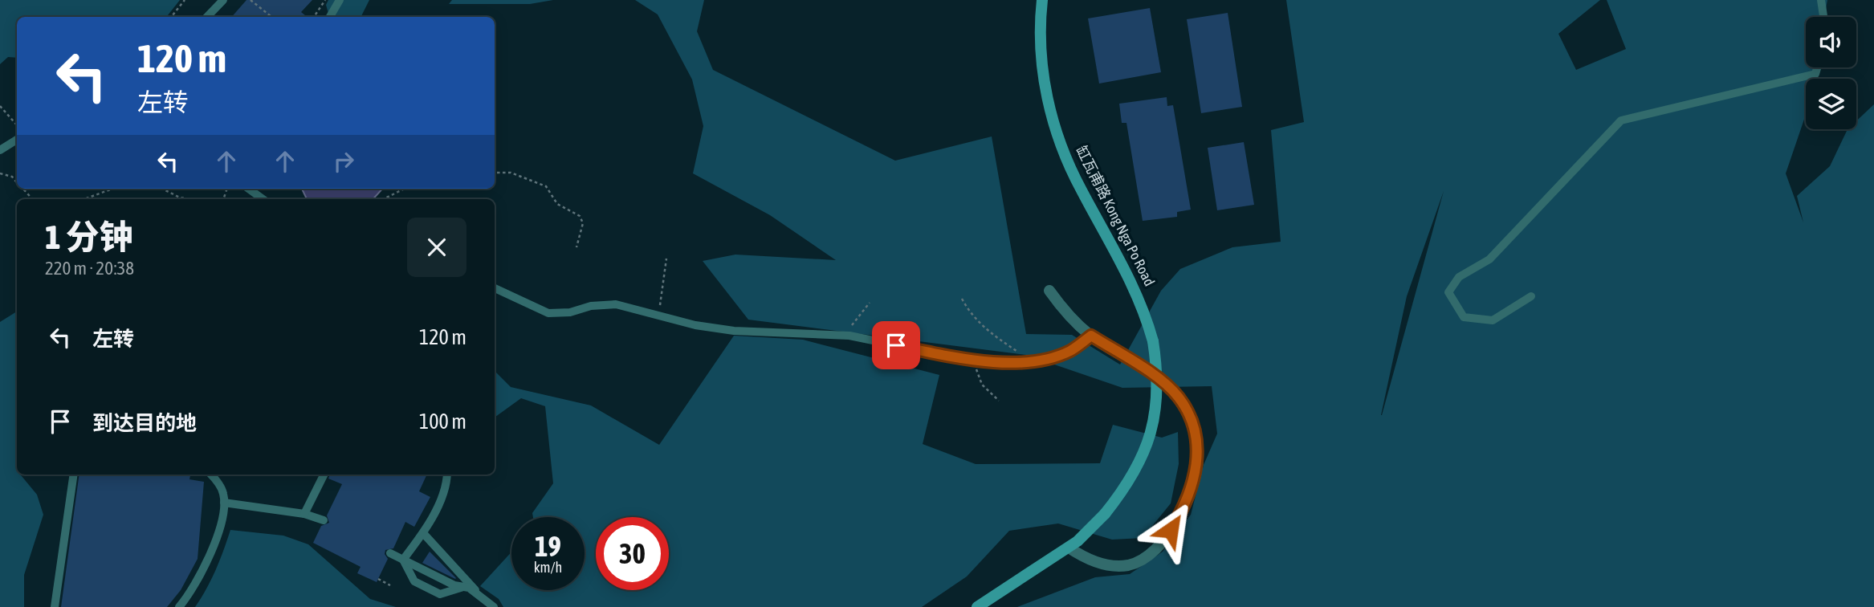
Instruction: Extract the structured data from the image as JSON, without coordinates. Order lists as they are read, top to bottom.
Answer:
{
  "streets": {
    "street": ["缸瓦甫路 Kong Nga Po Road"]
  },
  "page": {
    "turn": ["120 m", "左转"],
    "heading": ["1 分钟", "220 m · 20:38"],
    "list": [
      {
        "name": "左转",
        "value": "120 m"
      },
      {
        "name": "到达目的地",
        "value": "100 m"
      }
    ],
    "speed": "19 km/h",
    "limit": "30"
  }
}
